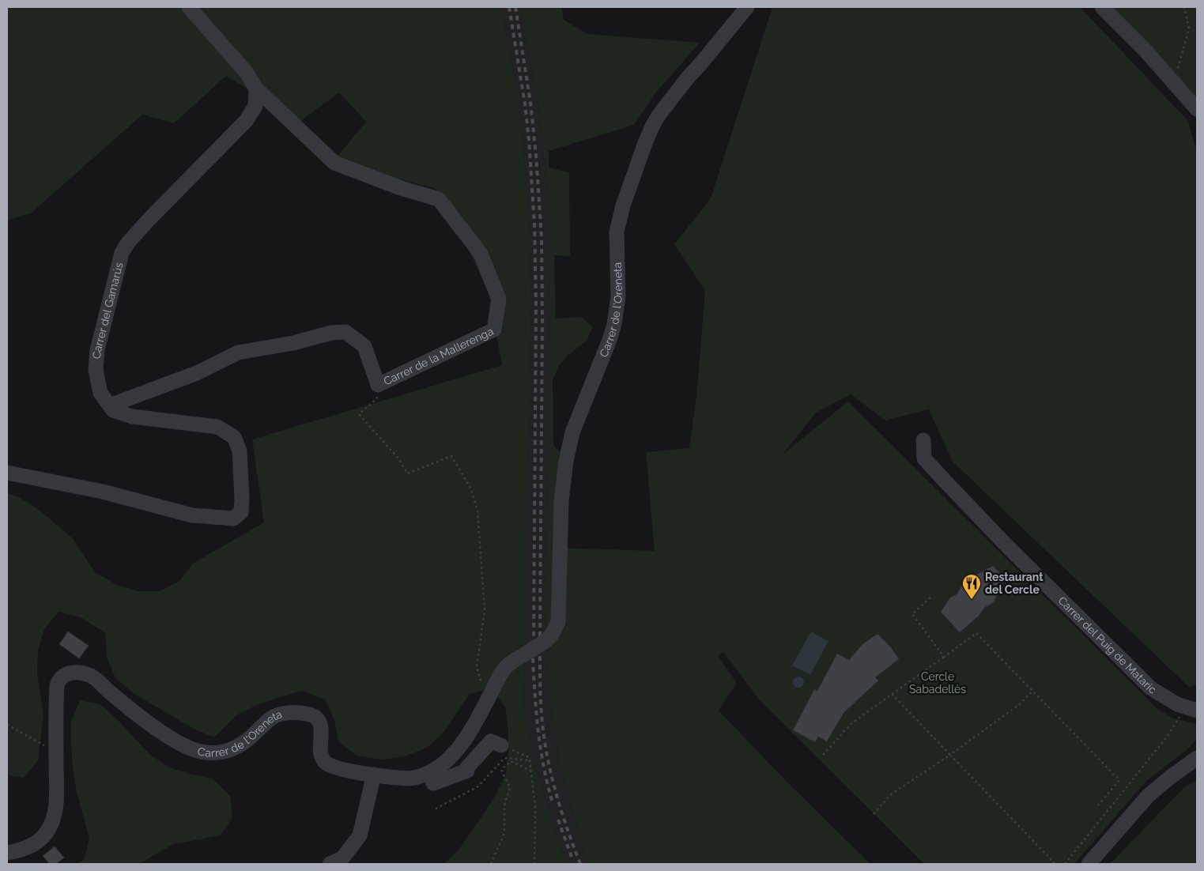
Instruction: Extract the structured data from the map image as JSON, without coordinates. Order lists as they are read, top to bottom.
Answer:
{
  "streets": {
    "street": [
      "Carrer de l'Oreneta",
      "Carrer del Gamarús",
      "Carrer de la Mallerenga",
      "Carrer del Puig de Mataric"
    ]
  },
  "crossings": [
    ["Carrer del Gamarús", "Carrer de la Mallerenga"]
  ],
  "parks": ["Cercle Sabadellès"],
  "places": {
    "restaurant": ["Restaurant del Cercle"]
  }
}
